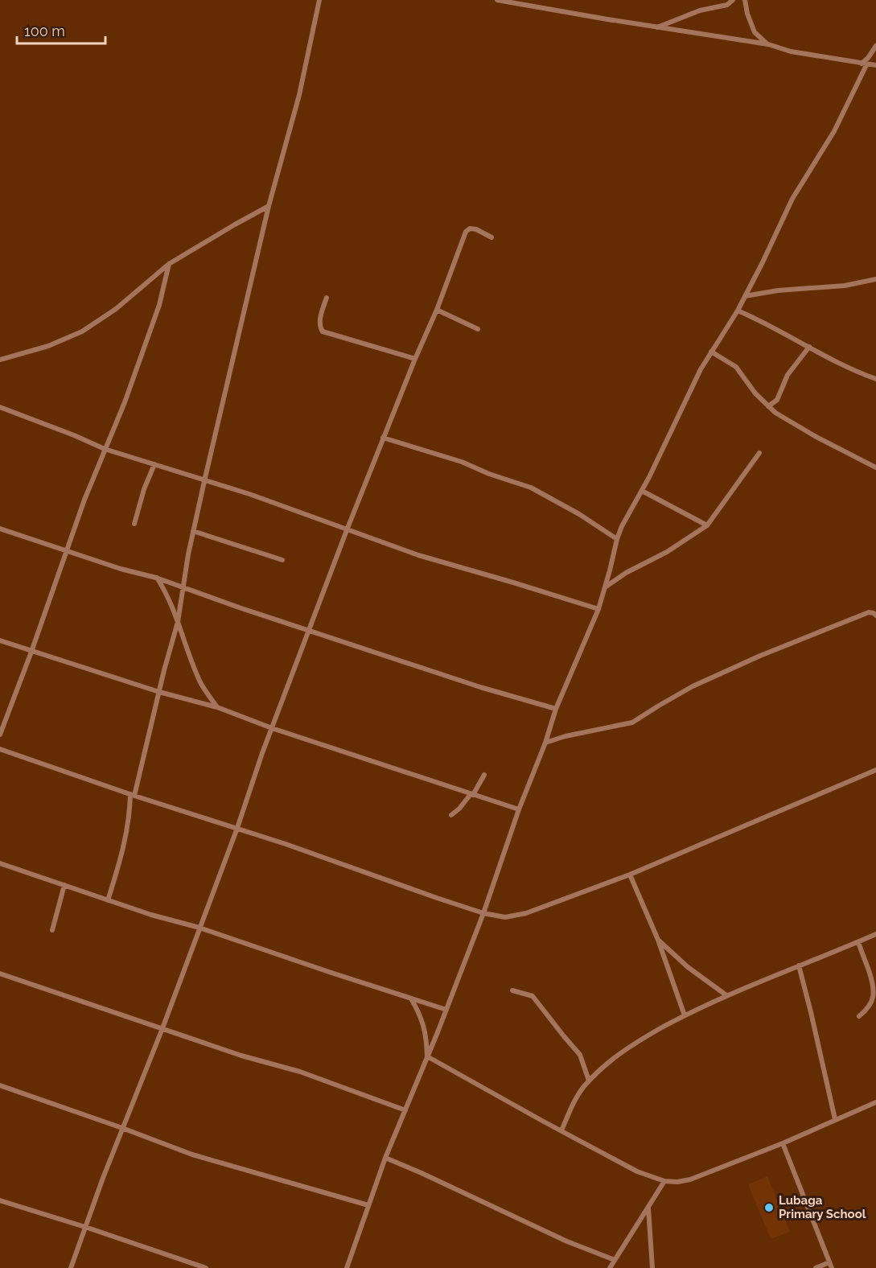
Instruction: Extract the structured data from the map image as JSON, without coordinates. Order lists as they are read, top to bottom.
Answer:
{
  "places": ["Lubaga Primary School"],
  "scale_bar": "100 m"
}
